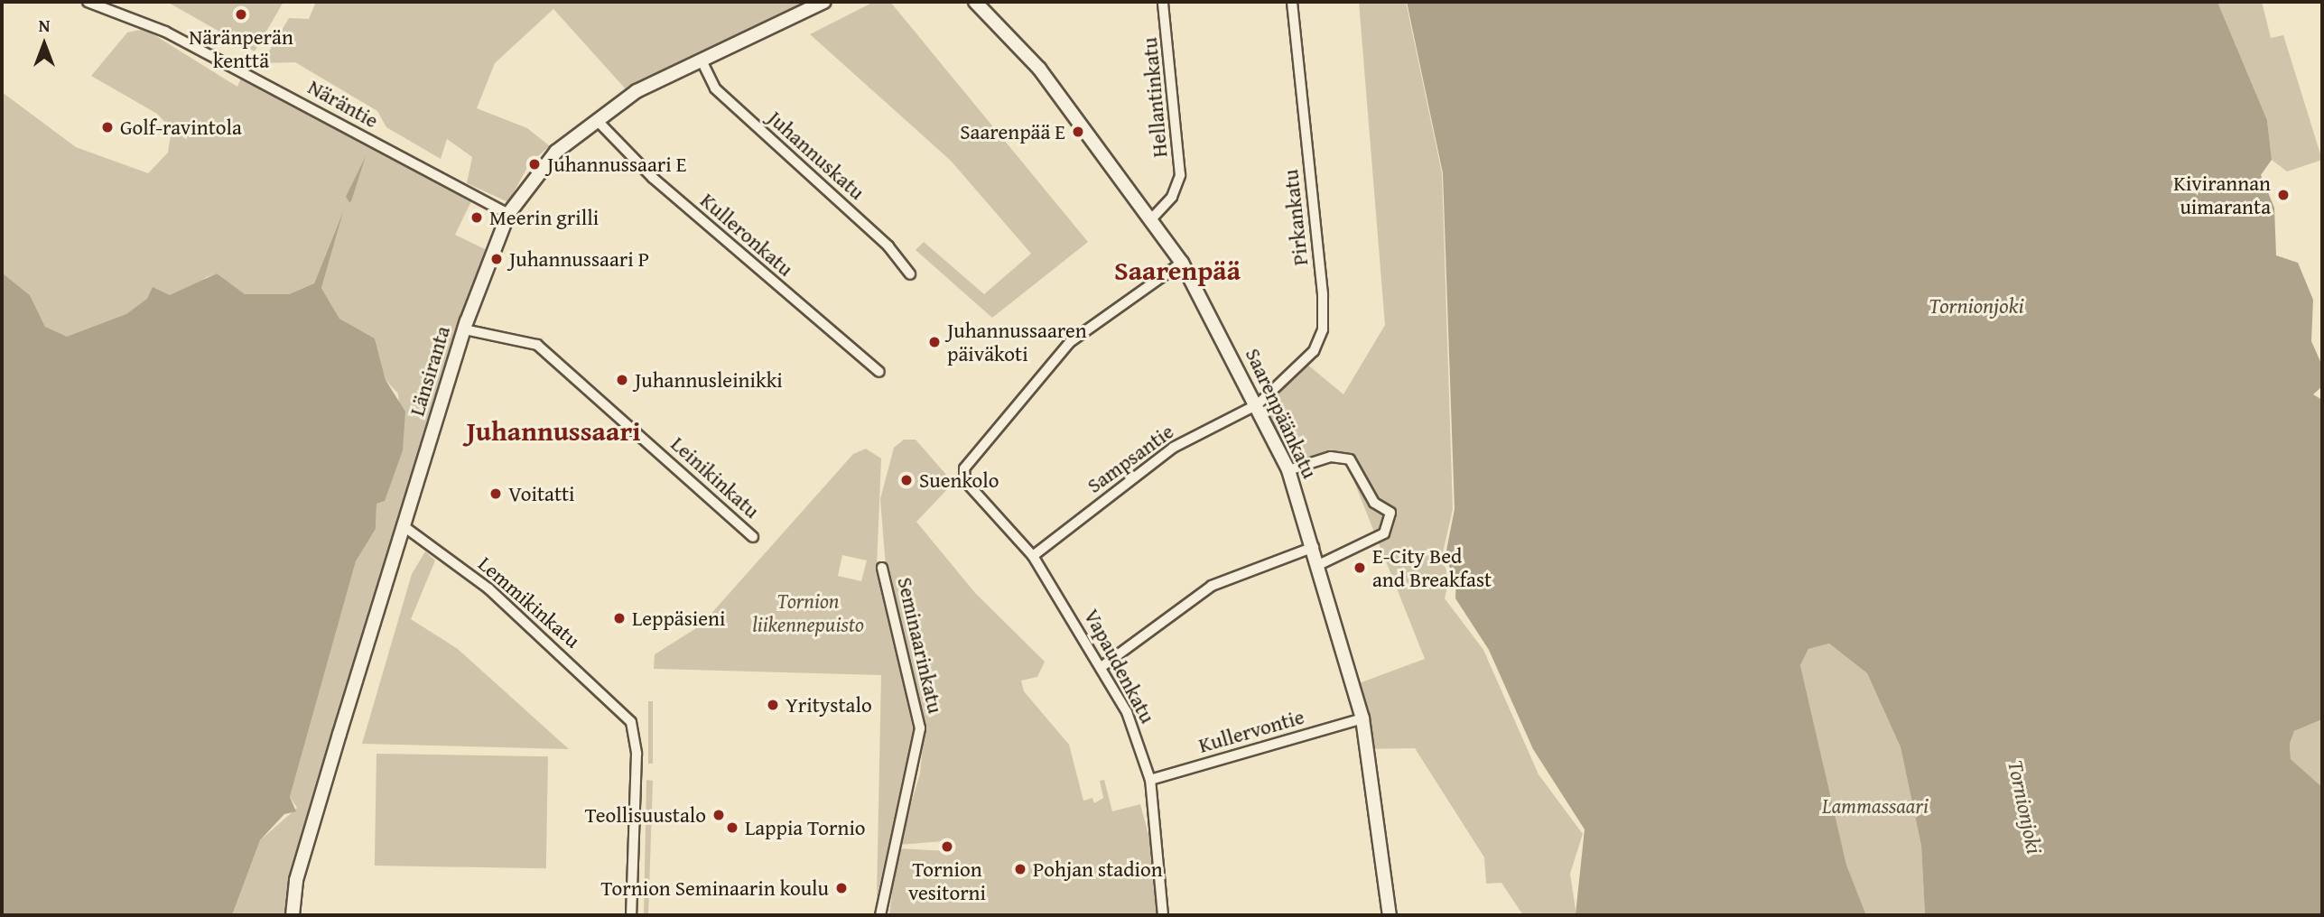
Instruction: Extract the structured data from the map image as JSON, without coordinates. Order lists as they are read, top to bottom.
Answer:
{
  "streets": {
    "street": [
      "Hellantinkatu",
      "Näräntie",
      "Juhannuskatu",
      "Pirkankatu",
      "Kulleronkatu",
      "Länsiranta",
      "Saarenpäänkatu",
      "Sampsantie",
      "Leinikinkatu",
      "Lemmikinkatu",
      "Seminaarinkatu",
      "Vapaudenkatu",
      "Kullervontie"
    ]
  },
  "crossings": [
    ["Hellantinkatu", "Saarenpäänkatu"],
    ["Näräntie", "Länsiranta"],
    ["Juhannuskatu", "Länsiranta"],
    ["Pirkankatu", "Saarenpäänkatu"],
    ["Pirkankatu", "Sampsantie"],
    ["Kulleronkatu", "Länsiranta"],
    ["Länsiranta", "Leinikinkatu"],
    ["Länsiranta", "Lemmikinkatu"],
    ["Saarenpäänkatu", "Sampsantie"],
    ["Saarenpäänkatu", "Vapaudenkatu"],
    ["Saarenpäänkatu", "Kullervontie"],
    ["Sampsantie", "Vapaudenkatu"],
    ["Vapaudenkatu", "Kullervontie"]
  ],
  "districts": ["Saarenpää", "Juhannussaari"],
  "water": ["Tornionjoki"],
  "parks": ["Tornion liikennepuisto", "Lammassaari"],
  "places": [
    "Näränperän kenttä",
    "Golf-ravintola",
    "Saarenpää E",
    "Juhannussaari E",
    "Kivirannan uimaranta",
    "Meerin grilli",
    "Juhannussaari P",
    "Juhannussaaren päiväkoti",
    "Juhannusleinikki",
    "Suenkolo",
    "Voitatti",
    "E-City Bed and Breakfast",
    "Leppäsieni",
    "Yritystalo",
    "Teollisuustalo",
    "Lappia Tornio",
    "Tornion vesitorni",
    "Pohjan stadion",
    "Tornion Seminaarin koulu"
  ],
  "north": "top"
}
